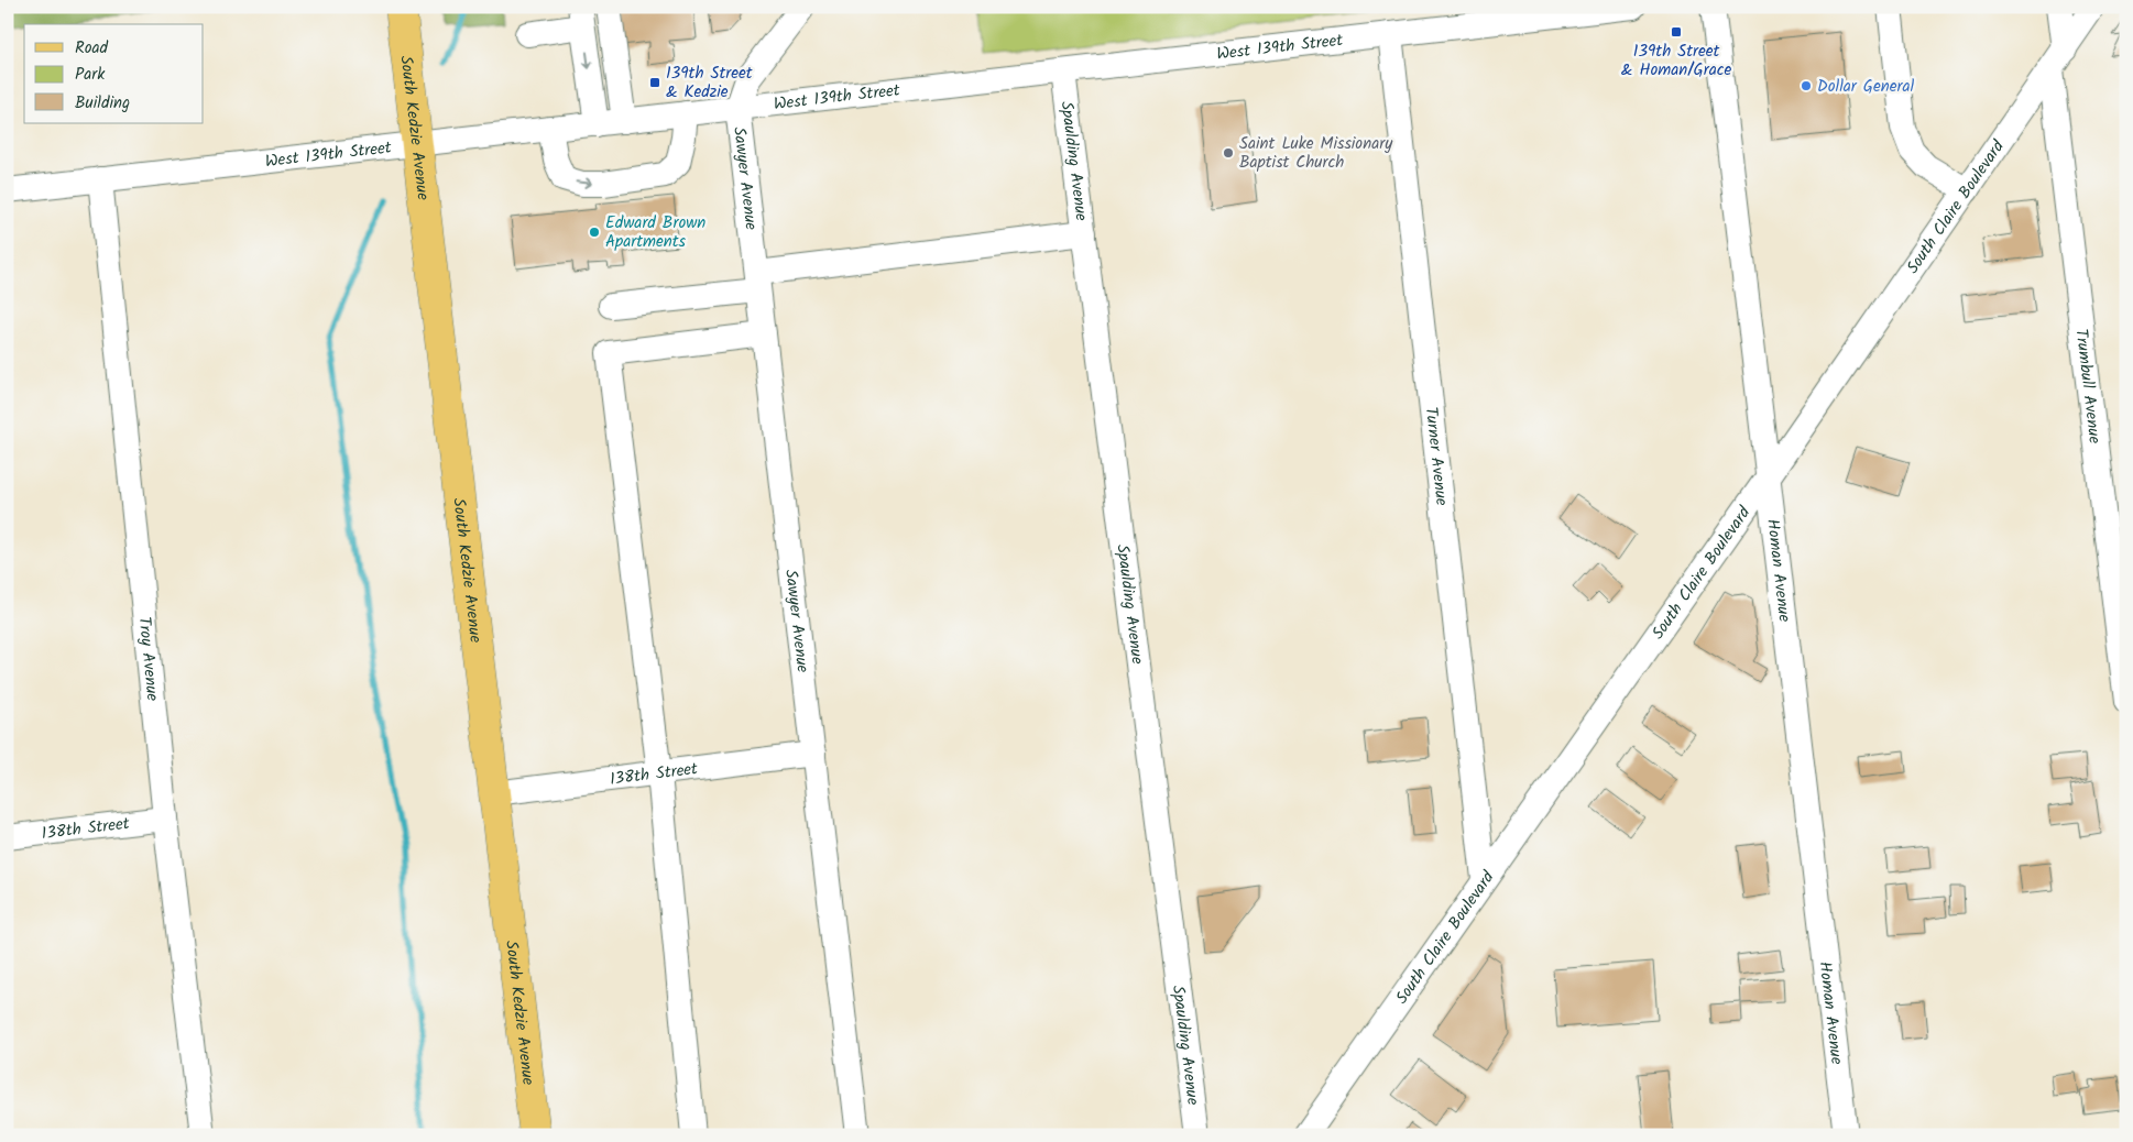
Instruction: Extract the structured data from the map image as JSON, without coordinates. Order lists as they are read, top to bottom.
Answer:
{
  "streets": {
    "main road": ["South Kedzie Avenue"],
    "street": [
      "West 139th Street",
      "Spaulding Avenue",
      "Sawyer Avenue",
      "South Claire Boulevard",
      "Trumbull Avenue",
      "Turner Avenue",
      "Homan Avenue",
      "Troy Avenue",
      "138th Street"
    ]
  },
  "crossings": [
    ["West 139th Street", "South Kedzie Avenue"],
    ["West 139th Street", "Spaulding Avenue"],
    ["West 139th Street", "Sawyer Avenue"],
    ["West 139th Street", "Turner Avenue"],
    ["West 139th Street", "Troy Avenue"],
    ["South Kedzie Avenue", "138th Street"],
    ["Sawyer Avenue", "138th Street"],
    ["South Claire Boulevard", "Trumbull Avenue"],
    ["South Claire Boulevard", "Turner Avenue"],
    ["South Claire Boulevard", "Homan Avenue"],
    ["Troy Avenue", "138th Street"]
  ],
  "places": {
    "transit": ["139th Street & Homan/Grace", "139th Street & Kedzie"],
    "other": ["Dollar General", "Saint Luke Missionary Baptist Church", "Edward Brown Apartments"]
  },
  "legend": ["Road", "Park", "Building"]
}
